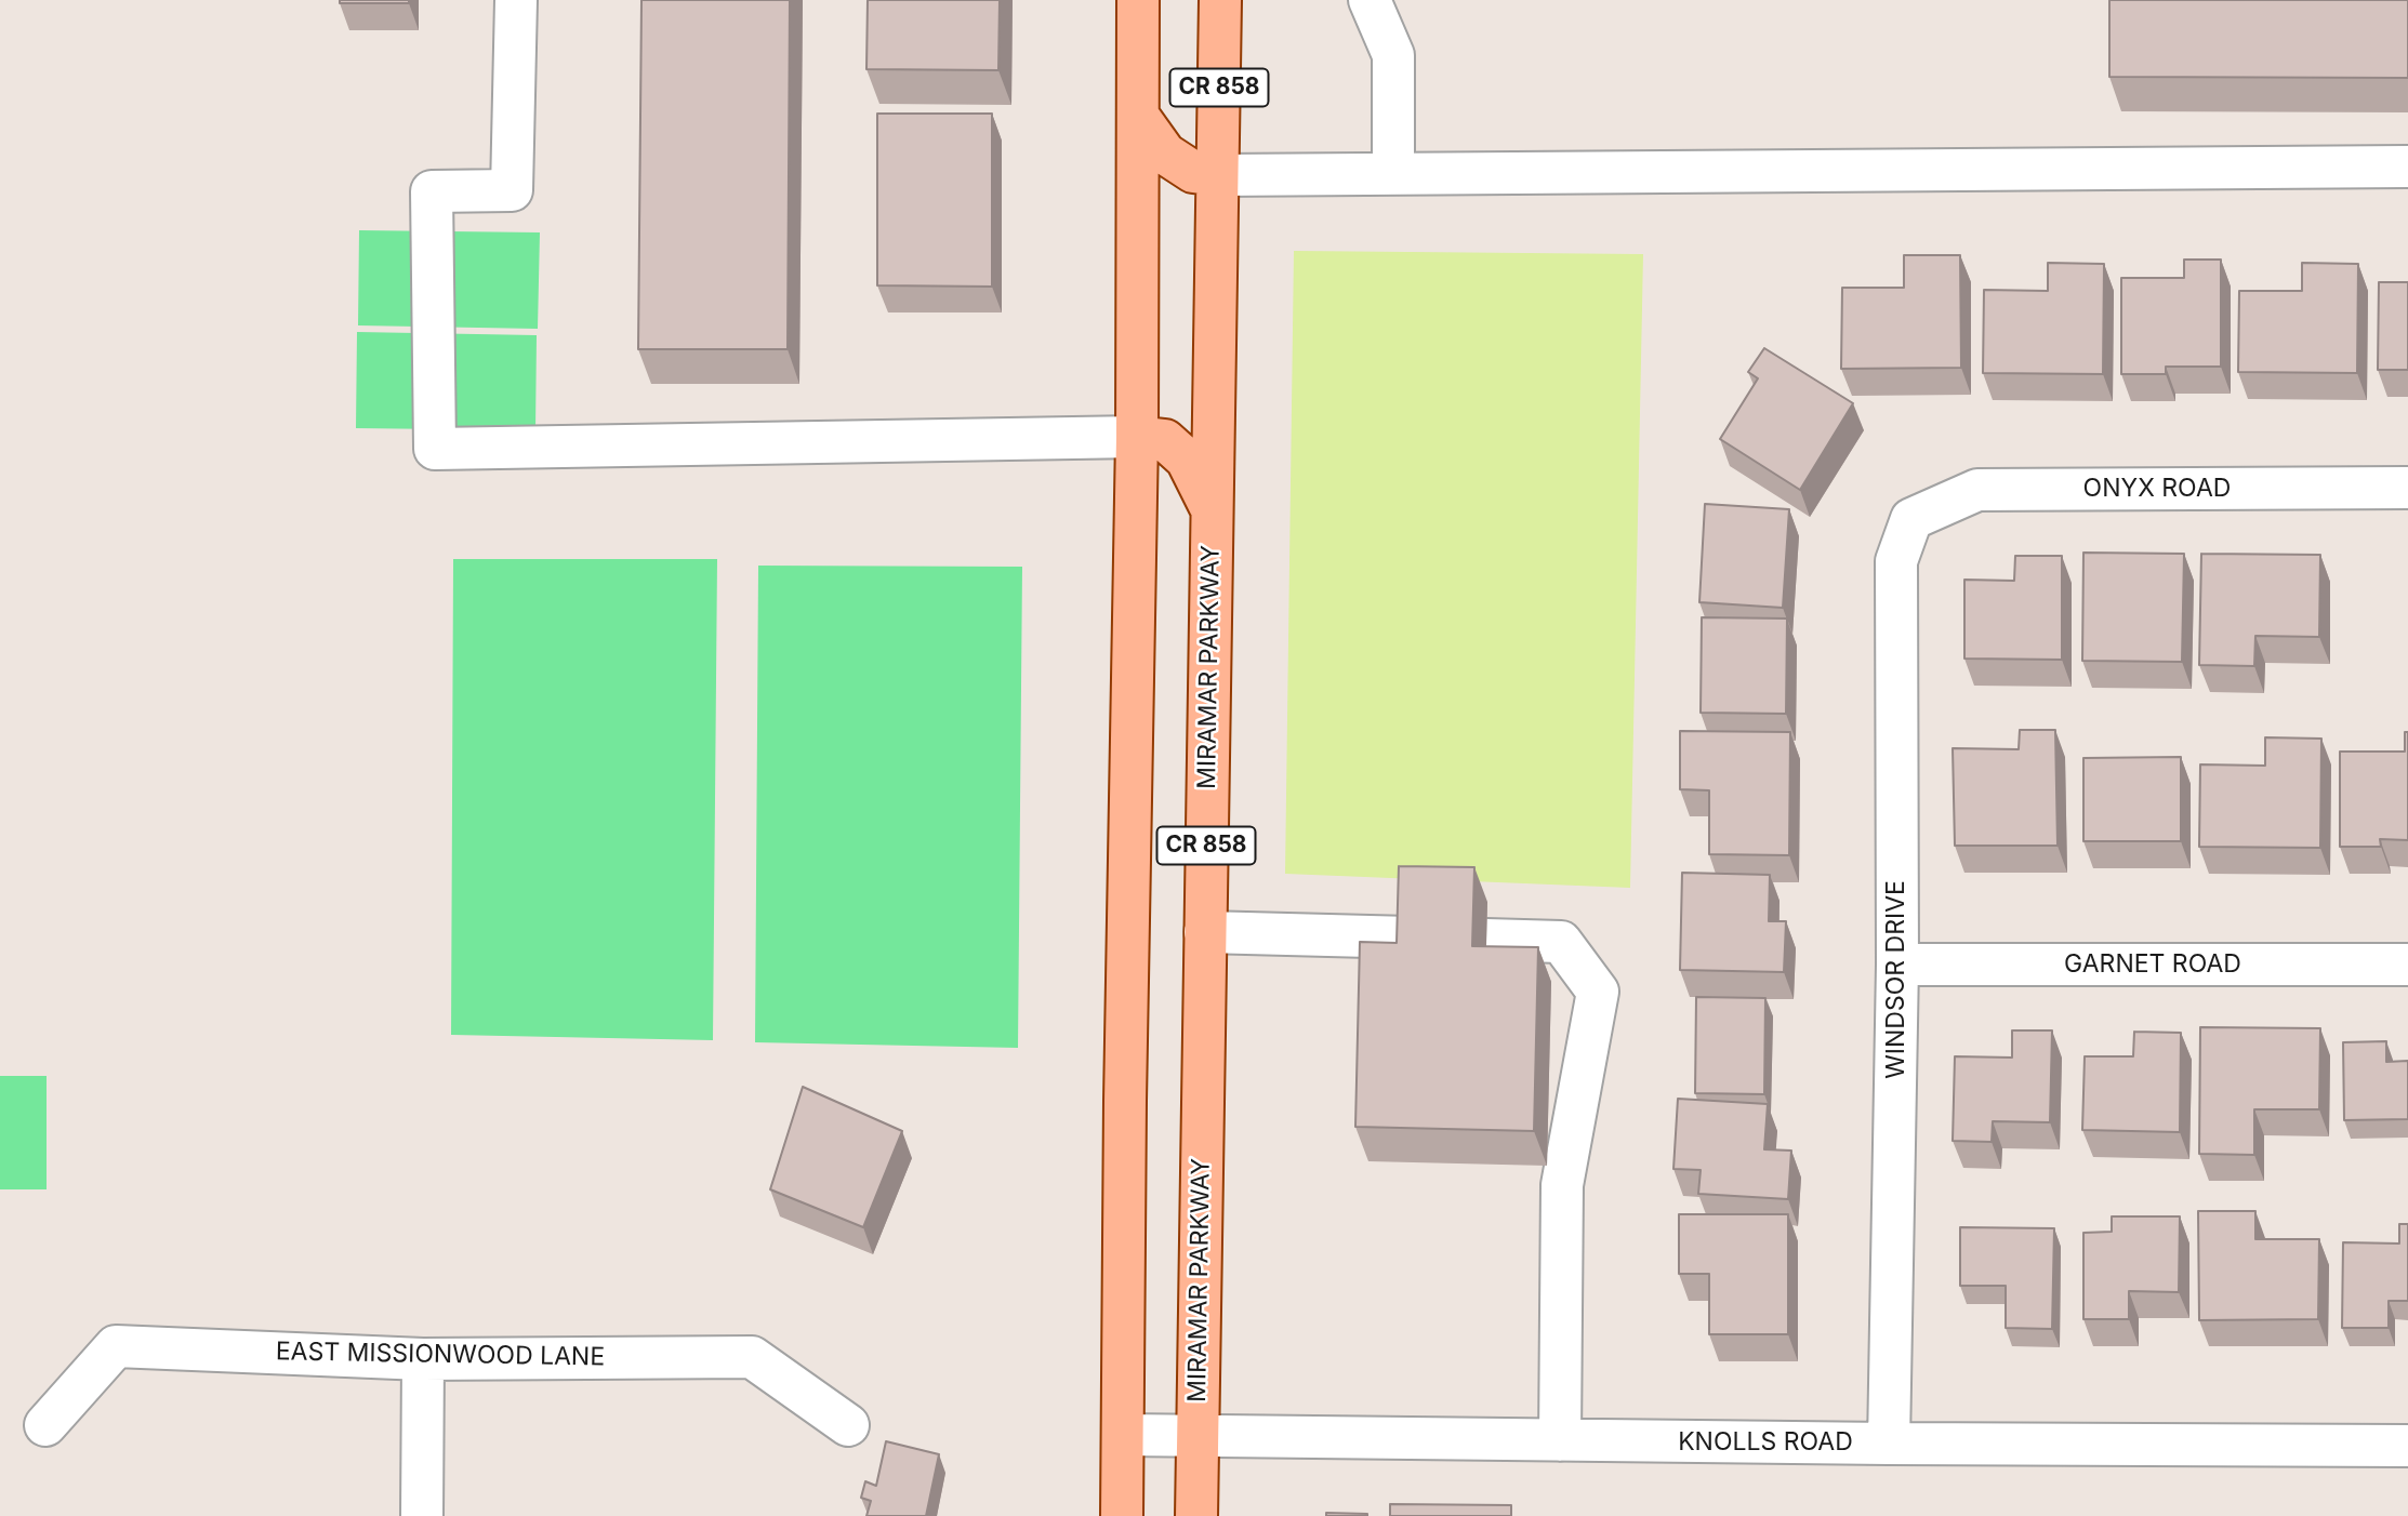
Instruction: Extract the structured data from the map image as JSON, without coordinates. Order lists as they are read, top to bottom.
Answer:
{
  "streets": {
    "main road": ["CR 858", "MIRAMAR PARKWAY"],
    "street": [
      "ONYX ROAD",
      "GARNET ROAD",
      "WINDSOR DRIVE",
      "EAST MISSIONWOOD LANE",
      "KNOLLS ROAD"
    ]
  },
  "crossings": [
    ["CR 858", "KNOLLS ROAD"],
    ["ONYX ROAD", "WINDSOR DRIVE"],
    ["MIRAMAR PARKWAY", "KNOLLS ROAD"],
    ["GARNET ROAD", "WINDSOR DRIVE"],
    ["WINDSOR DRIVE", "KNOLLS ROAD"]
  ]
}
